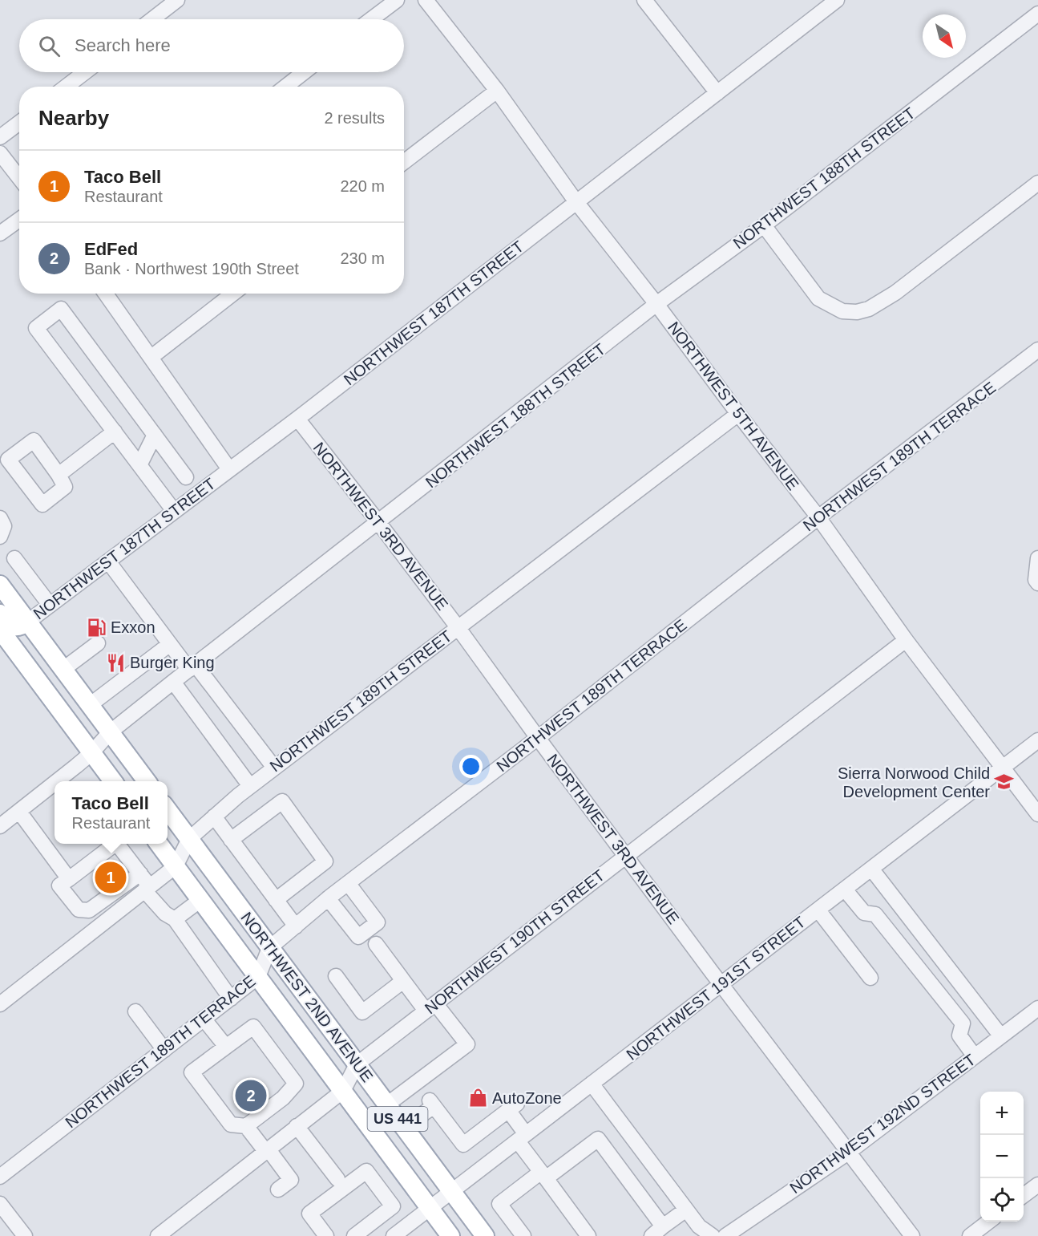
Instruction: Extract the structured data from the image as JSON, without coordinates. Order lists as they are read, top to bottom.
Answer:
{
  "streets": {
    "main road": ["NORTHWEST 2ND AVENUE", "US 441"],
    "street": [
      "NORTHWEST 188TH STREET",
      "NORTHWEST 187TH STREET",
      "NORTHWEST 5TH AVENUE",
      "NORTHWEST 189TH TERRACE",
      "NORTHWEST 3RD AVENUE",
      "NORTHWEST 189TH STREET",
      "NORTHWEST 190TH STREET",
      "NORTHWEST 191ST STREET",
      "NORTHWEST 192ND STREET"
    ]
  },
  "crossings": [
    ["NORTHWEST 188TH STREET", "NORTHWEST 5TH AVENUE"],
    ["NORTHWEST 188TH STREET", "NORTHWEST 3RD AVENUE"],
    ["NORTHWEST 187TH STREET", "NORTHWEST 5TH AVENUE"],
    ["NORTHWEST 187TH STREET", "NORTHWEST 3RD AVENUE"],
    ["NORTHWEST 5TH AVENUE", "NORTHWEST 189TH TERRACE"],
    ["NORTHWEST 5TH AVENUE", "NORTHWEST 189TH STREET"],
    ["NORTHWEST 5TH AVENUE", "NORTHWEST 190TH STREET"],
    ["NORTHWEST 5TH AVENUE", "NORTHWEST 191ST STREET"],
    ["NORTHWEST 189TH TERRACE", "NORTHWEST 3RD AVENUE"],
    ["NORTHWEST 189TH TERRACE", "NORTHWEST 2ND AVENUE"],
    ["NORTHWEST 3RD AVENUE", "NORTHWEST 189TH STREET"],
    ["NORTHWEST 3RD AVENUE", "NORTHWEST 190TH STREET"],
    ["NORTHWEST 3RD AVENUE", "NORTHWEST 191ST STREET"],
    ["NORTHWEST 3RD AVENUE", "NORTHWEST 192ND STREET"],
    ["NORTHWEST 189TH STREET", "NORTHWEST 2ND AVENUE"],
    ["NORTHWEST 190TH STREET", "NORTHWEST 2ND AVENUE"],
    ["NORTHWEST 191ST STREET", "NORTHWEST 2ND AVENUE"]
  ],
  "places": {
    "fuel station": ["Exxon"],
    "restaurant": ["Burger King"],
    "school or university": ["Sierra Norwood Child Development Center"],
    "shop": ["AutoZone"]
  },
  "north": "bottom right",
  "page": {
    "search": "Search here",
    "heading": ["Nearby", "2 results"],
    "list": [
      {
        "mark": "1",
        "name": "Taco Bell",
        "note": "Restaurant",
        "value": "220 m"
      },
      {
        "mark": "2",
        "name": "EdFed",
        "note": "Bank · Northwest 190th Street",
        "value": "230 m"
      }
    ],
    "popup": ["Taco Bell", "Restaurant"],
    "pins": ["1", "2"],
    "map_buttons": ["+", "−"]
  }
}
